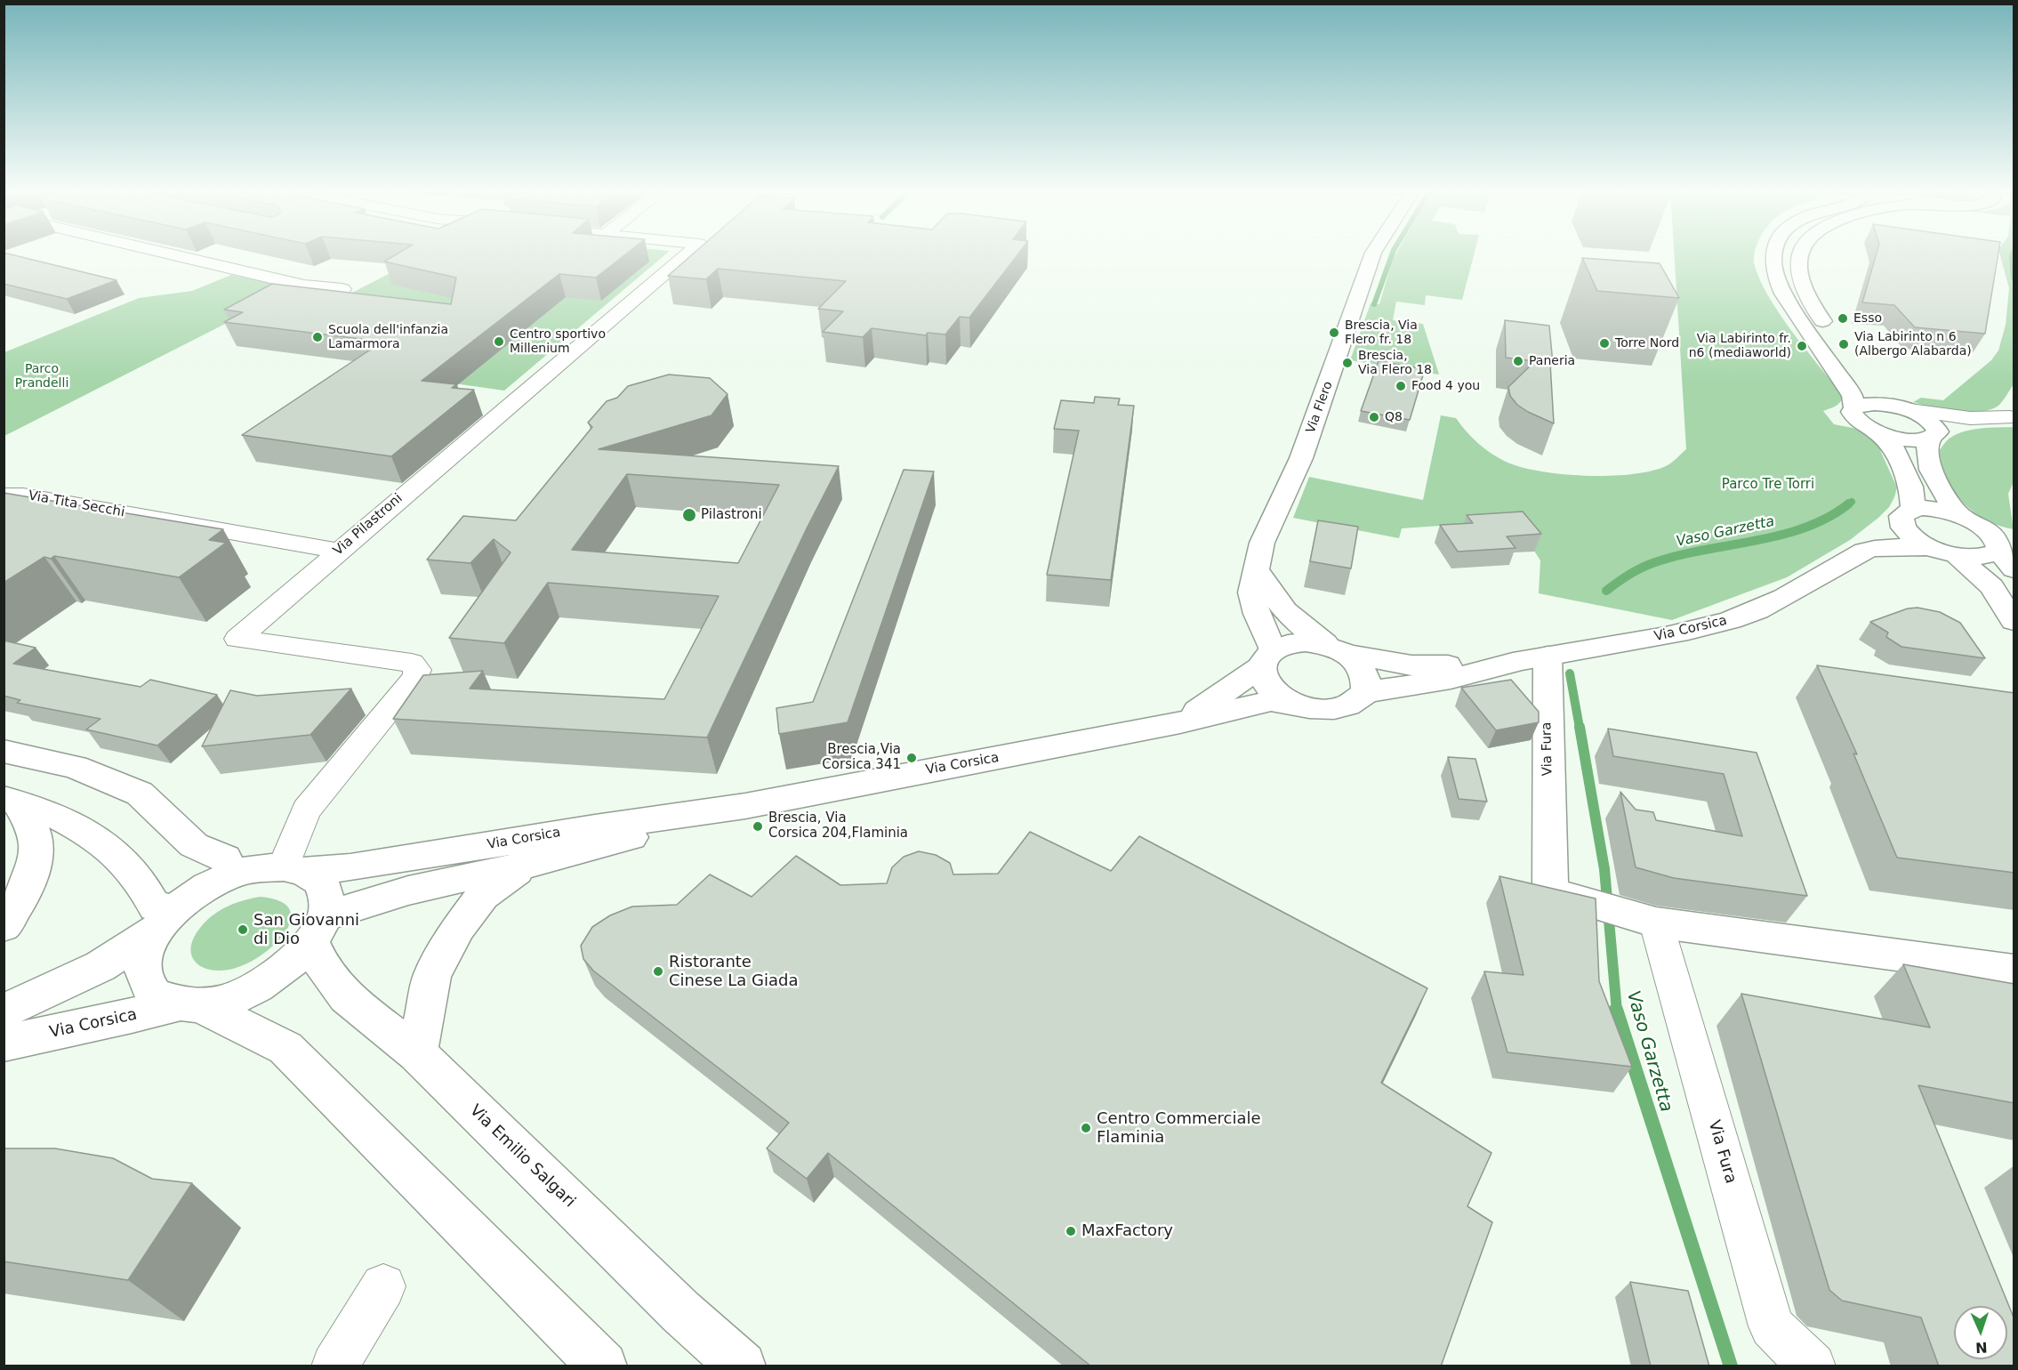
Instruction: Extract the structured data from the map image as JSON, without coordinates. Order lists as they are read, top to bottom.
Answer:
{
  "streets": {
    "main road": [
      "Via Flero",
      "Via Corsica",
      "Via Fura",
      "Via Emilio Salgari"
    ],
    "street": ["Via Tita Secchi", "Via Pilastroni"]
  },
  "crossings": [
    ["Via Flero", "Via Corsica"],
    ["Via Tita Secchi", "Via Pilastroni"],
    ["Via Pilastroni", "Via Corsica"],
    ["Via Pilastroni", "Via Emilio Salgari"],
    ["Via Corsica", "Via Fura"],
    ["Via Corsica", "Via Emilio Salgari"]
  ],
  "water": ["Vaso Garzetta"],
  "parks": ["Parco Prandelli", "Parco Tre Torri"],
  "places": [
    "Esso",
    "Brescia, Via Flero fr. 18",
    "Scuola dell'infanzia Lamarmora",
    "Centro sportivo Millenium",
    "Torre Nord",
    "Via Labirinto n 6 (Albergo Alabarda)",
    "Via Labirinto fr. n6 (mediaworld)",
    "Paneria",
    "Brescia, Via Flero 18",
    "Food 4 you",
    "Q8",
    "Pilastroni",
    "Brescia,Via Corsica 341",
    "Brescia, Via Corsica 204,Flaminia",
    "San Giovanni di Dio",
    "Ristorante Cinese La Giada",
    "Centro Commerciale Flaminia",
    "MaxFactory"
  ],
  "north": "bottom"
}
